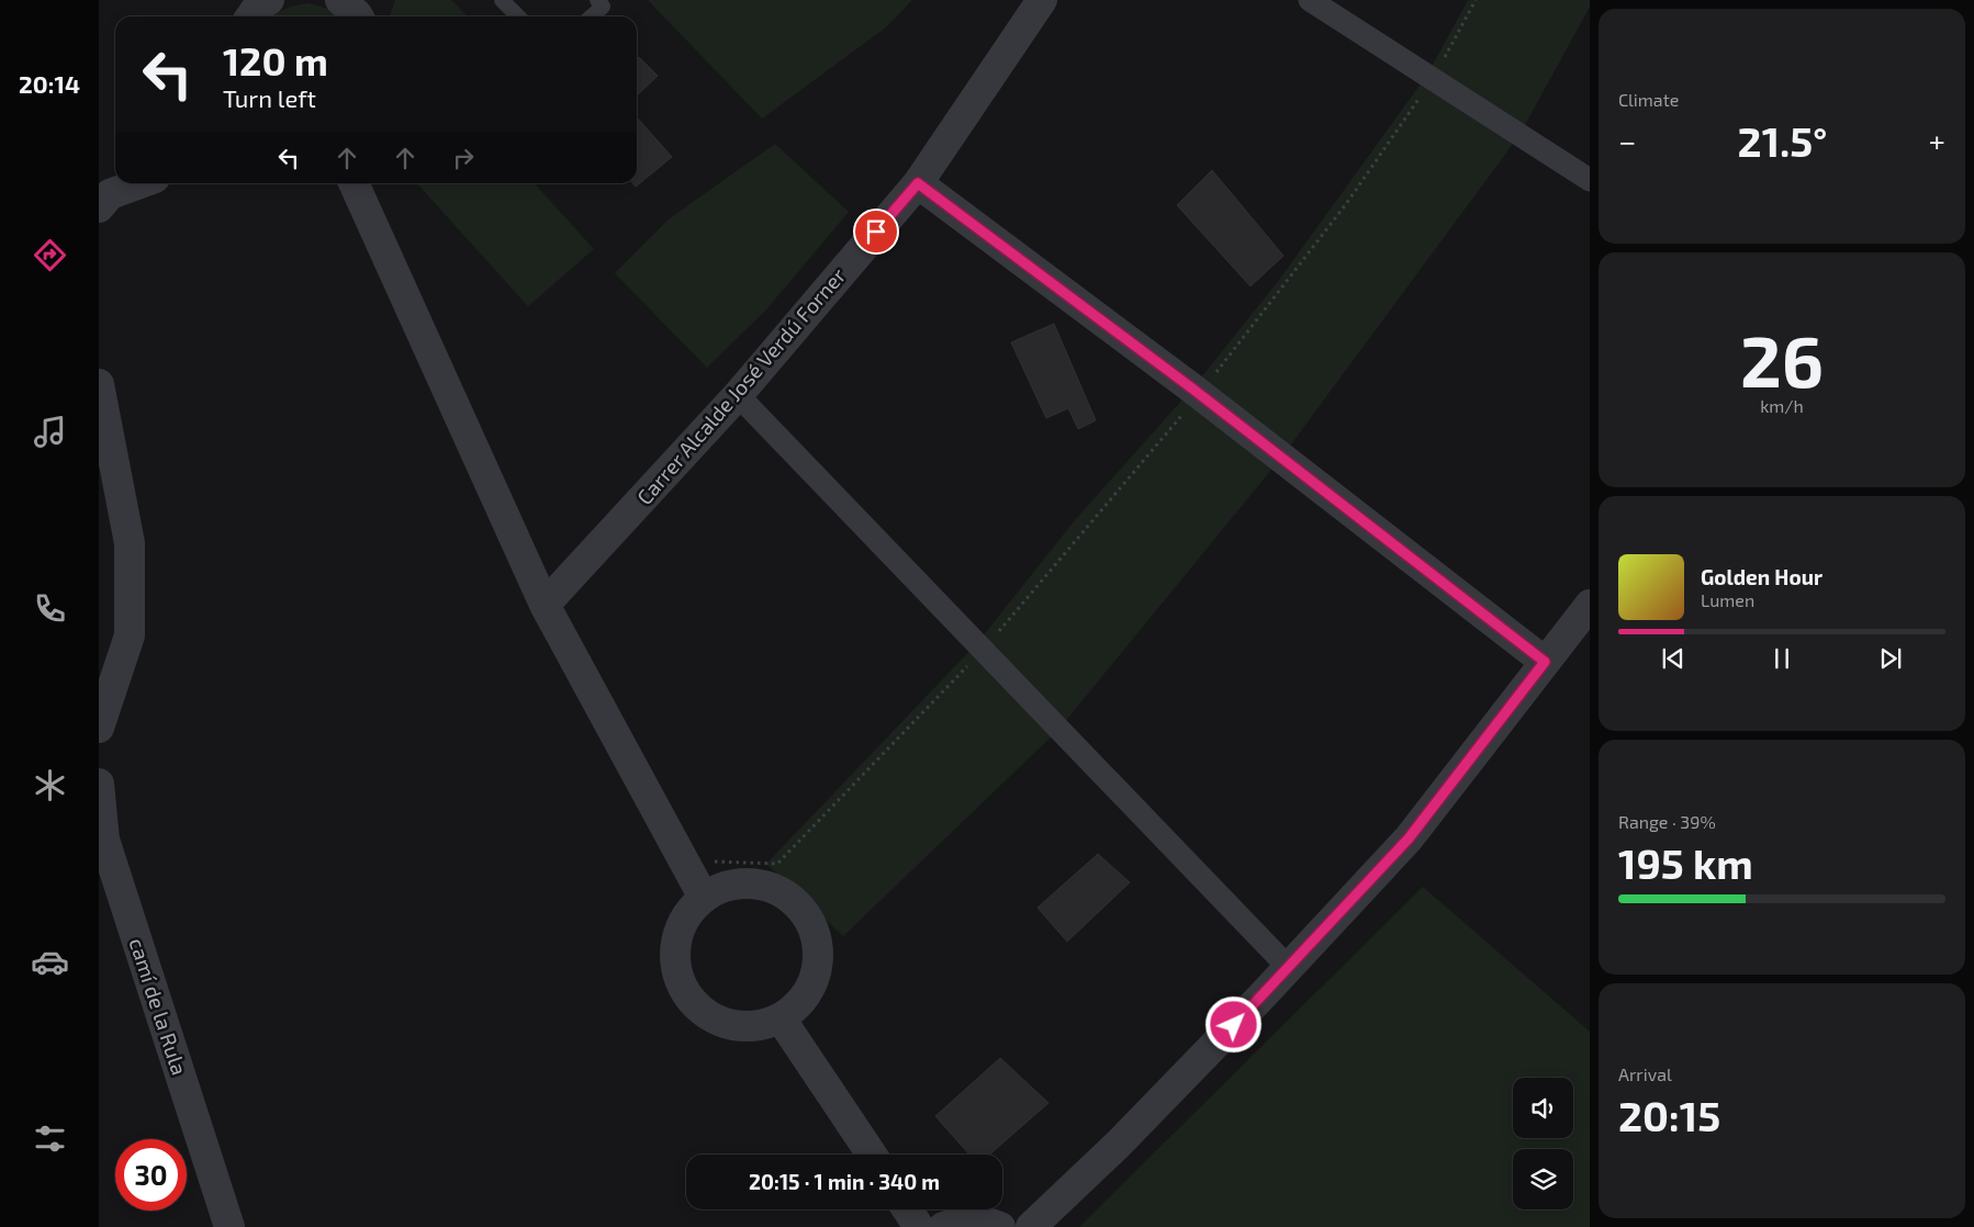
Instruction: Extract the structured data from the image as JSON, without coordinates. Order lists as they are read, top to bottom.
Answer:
{
  "streets": {
    "street": ["Carrer Alcalde José Verdú Forner", "camí de la Rula"]
  },
  "page": {
    "tabs": "20:14",
    "tile": [
      "Climate",
      ["26", "km/h"],
      ["Range · 39%", "195 km"],
      ["Arrival", "20:15"]
    ],
    "turn": ["120 m", "Turn left"],
    "heat": ["−", "21.5°", "+"],
    "song": ["Golden Hour", "Lumen"],
    "limit": "30",
    "trip": "20:15 · 1 min · 340 m"
  }
}
